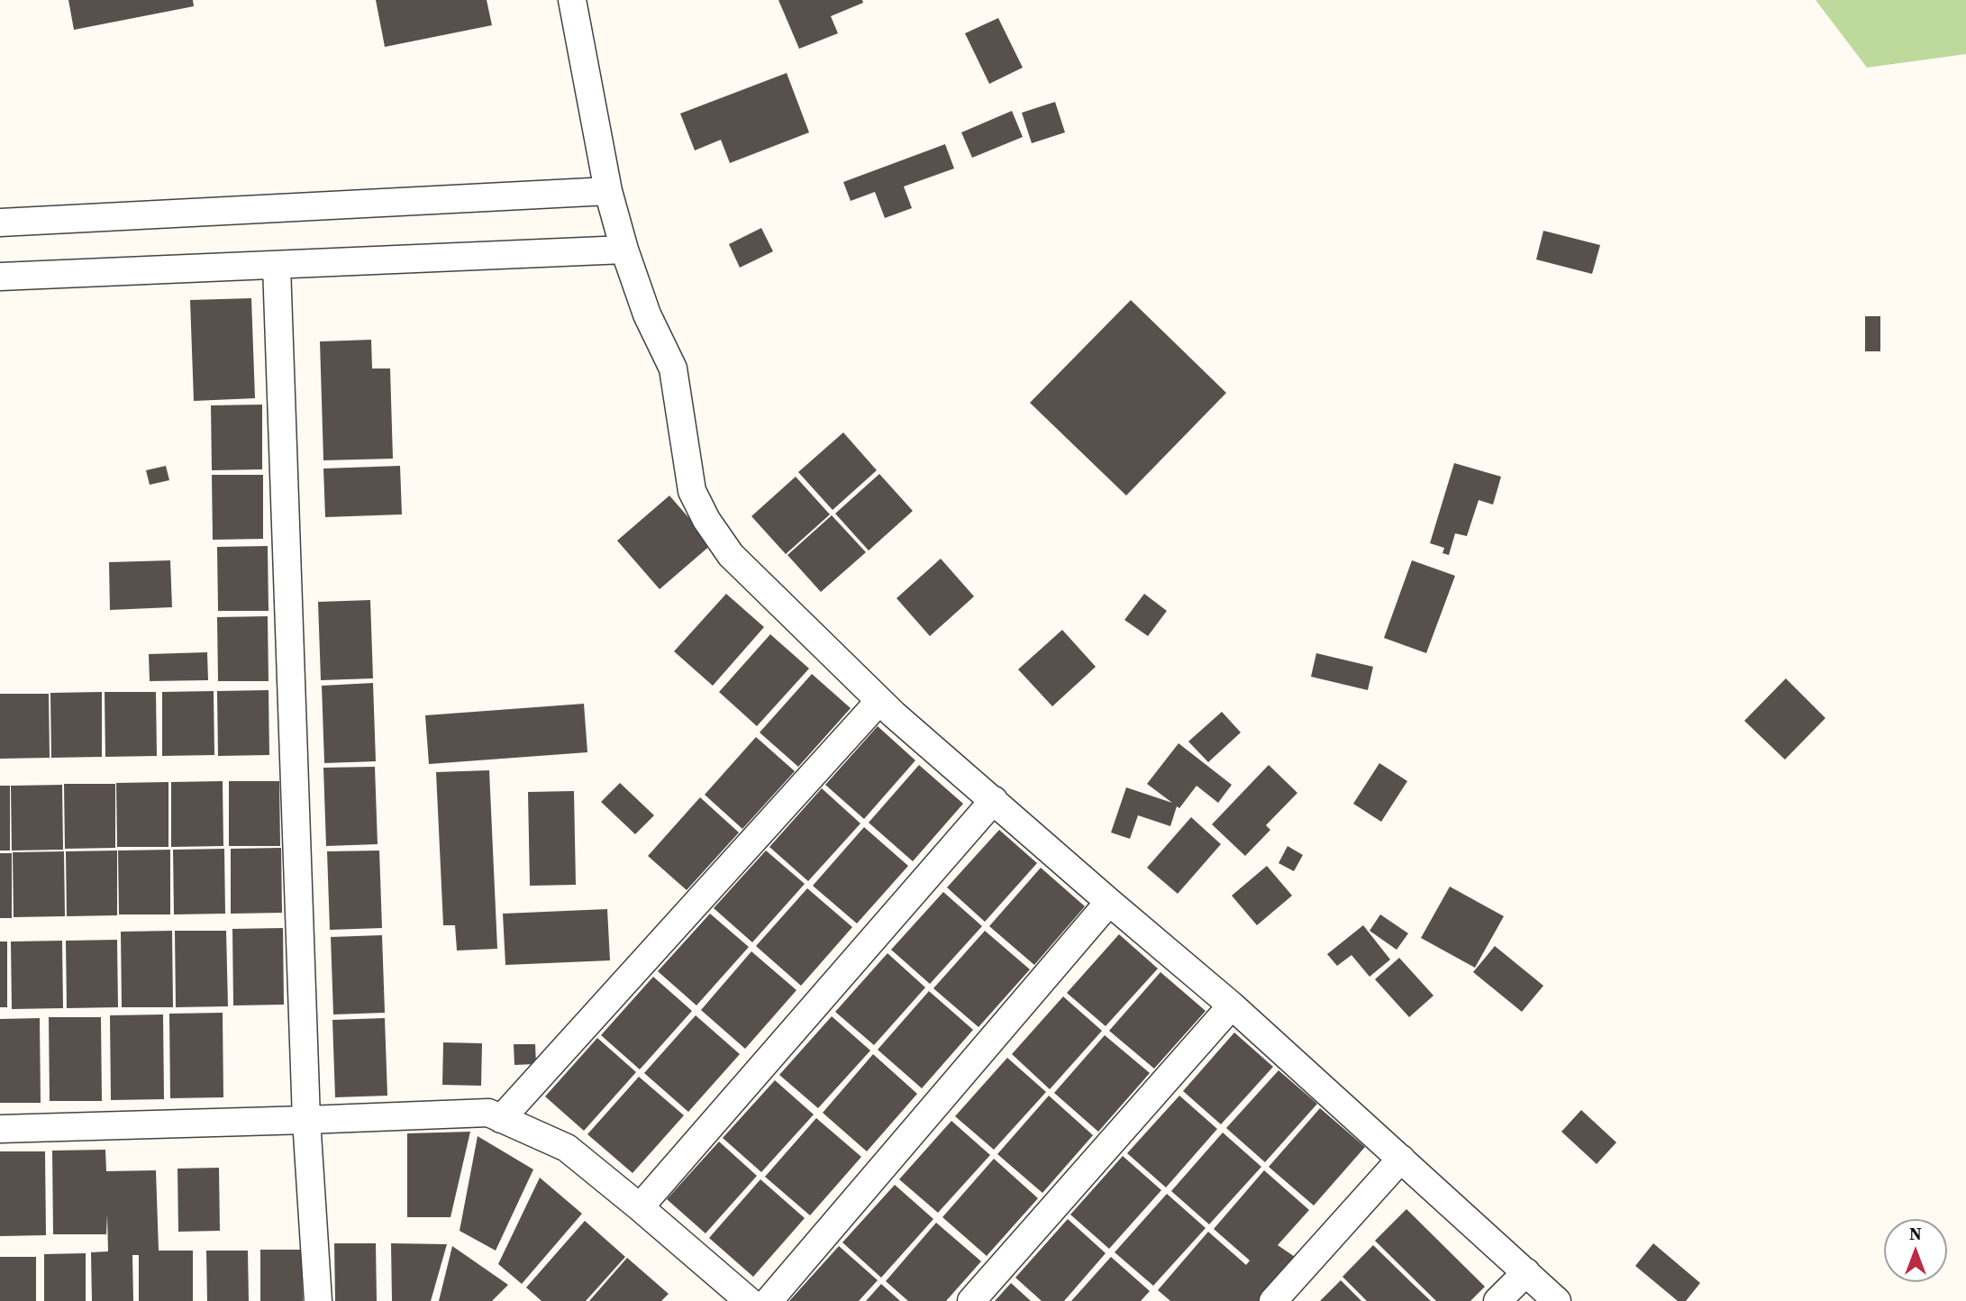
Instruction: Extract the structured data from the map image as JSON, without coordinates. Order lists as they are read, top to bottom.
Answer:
{
  "north": "top"
}
